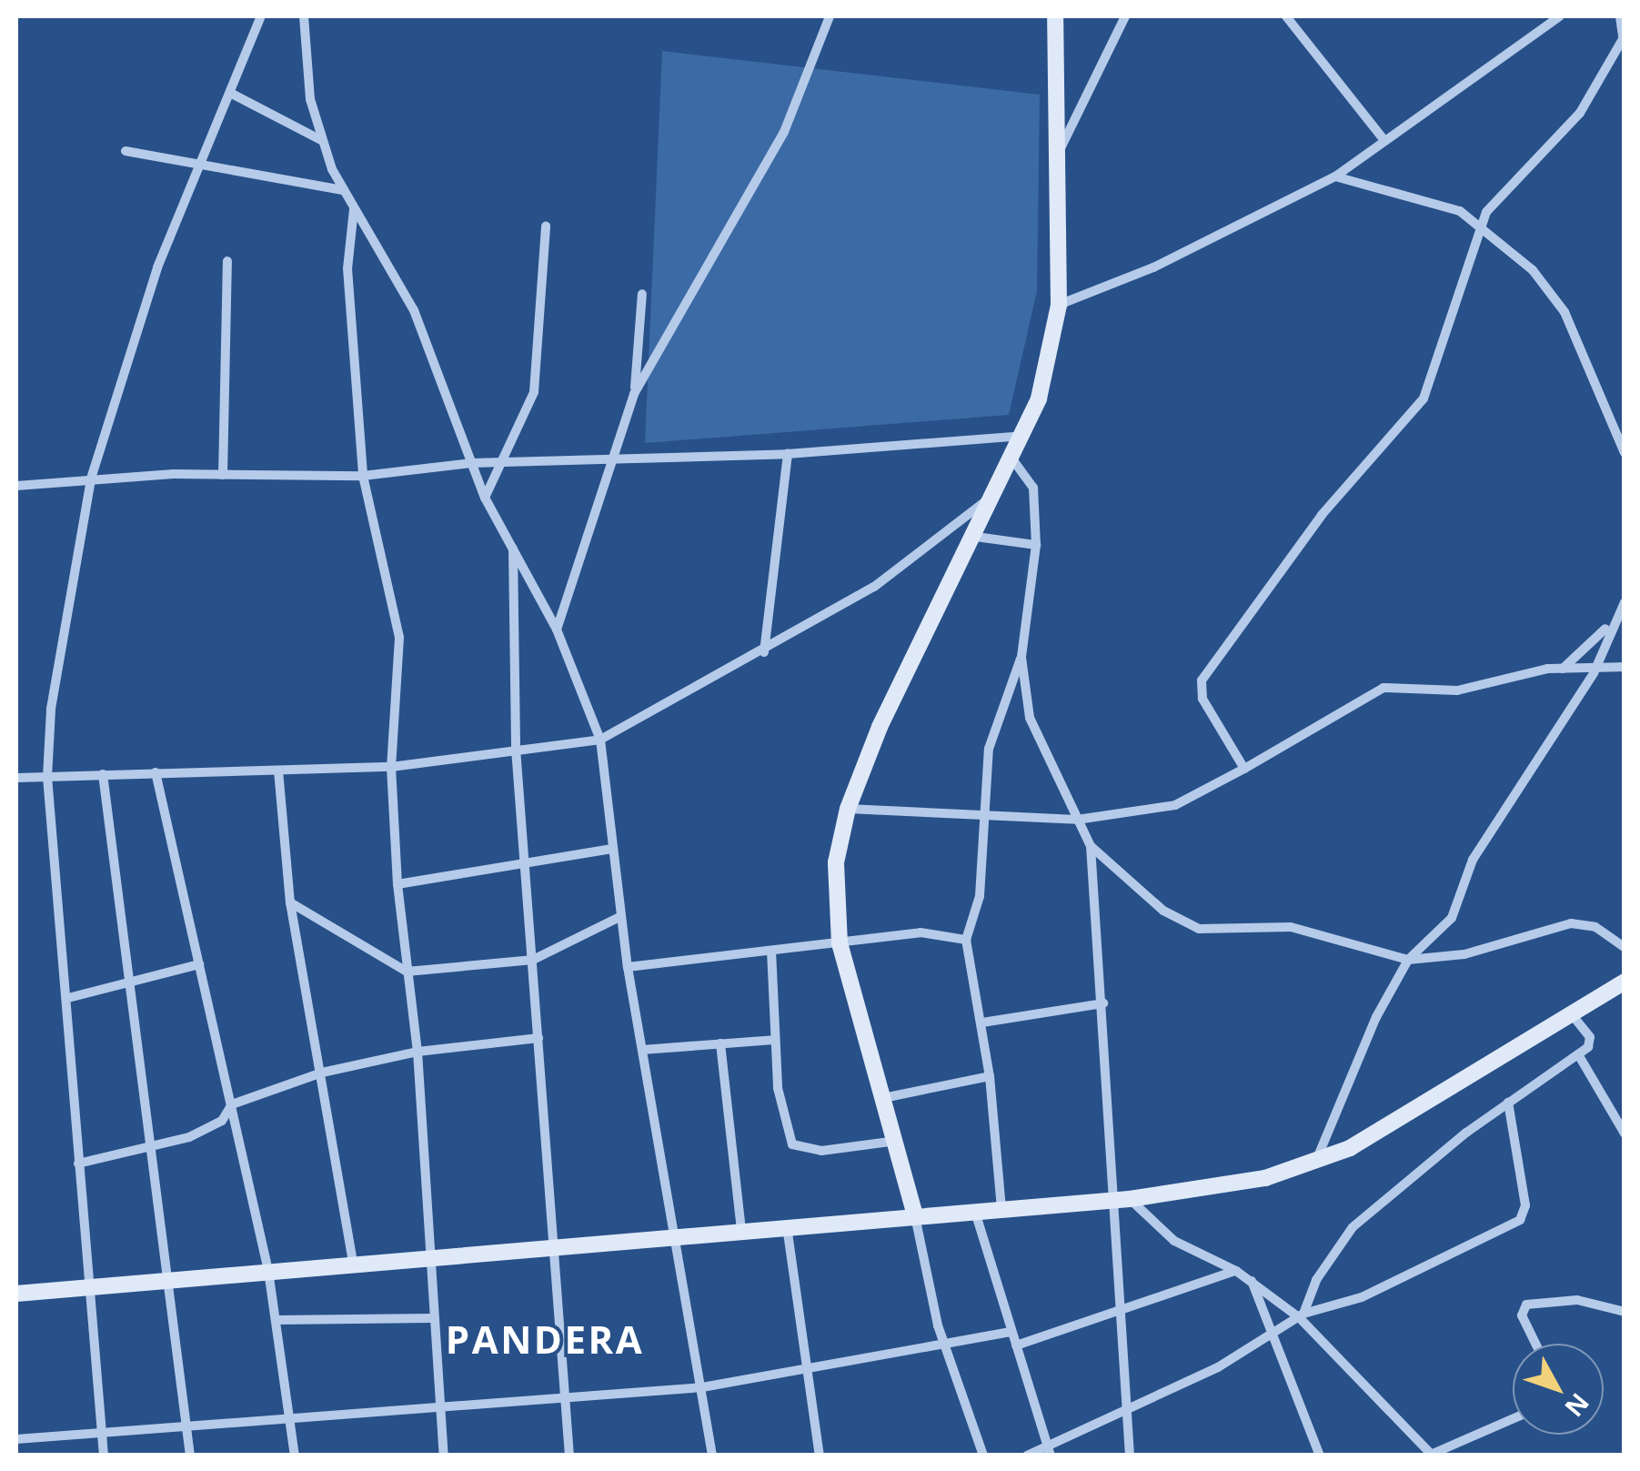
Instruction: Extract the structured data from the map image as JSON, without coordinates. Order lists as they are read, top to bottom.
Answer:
{
  "districts": ["PANDERA"],
  "north": "bottom right"
}
